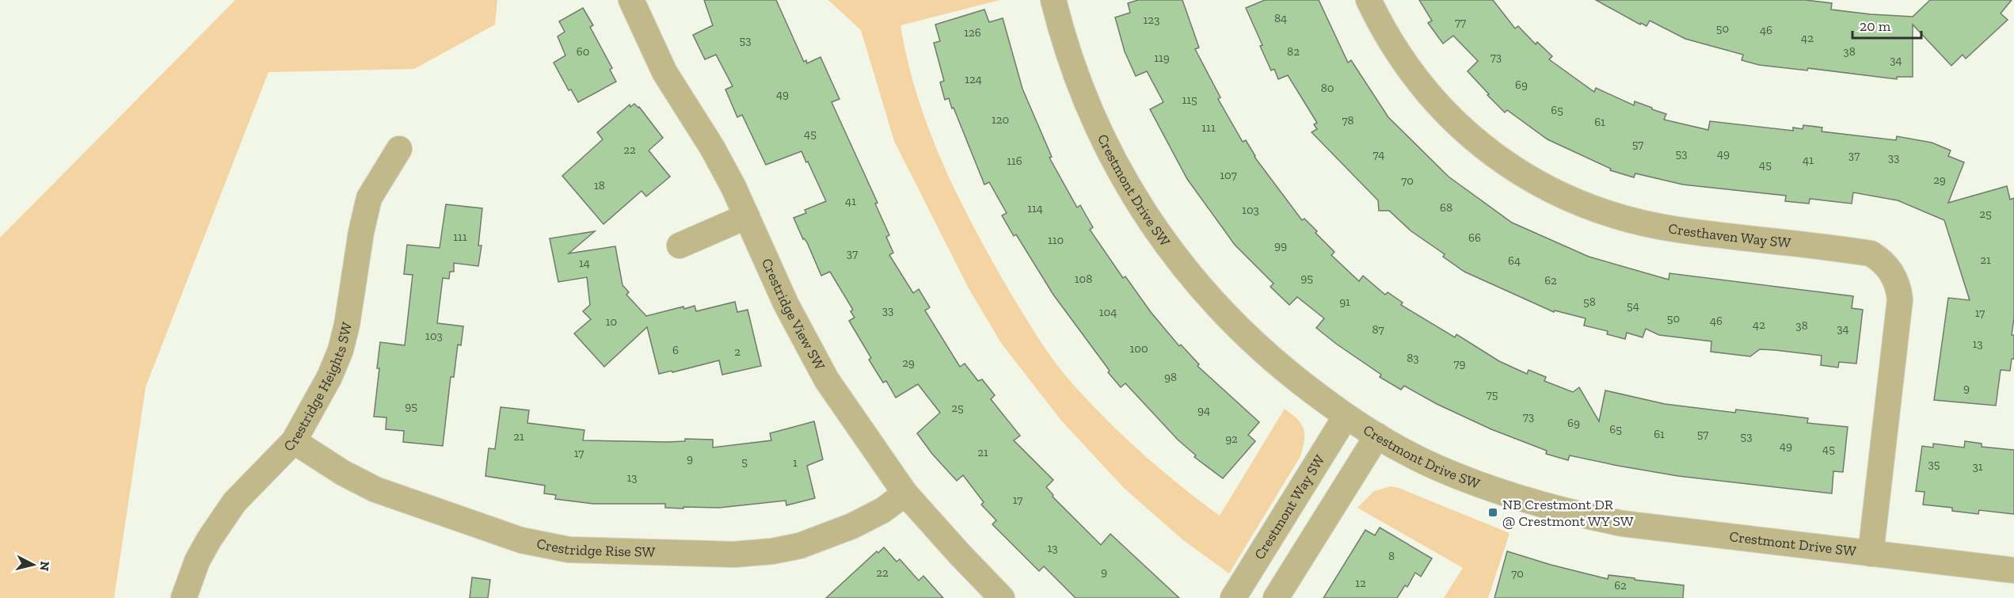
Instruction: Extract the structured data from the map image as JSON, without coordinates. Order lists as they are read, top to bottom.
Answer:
{
  "streets": {
    "street": [
      "Crestmont Drive SW",
      "Cresthaven Way SW",
      "Crestridge View SW",
      "Crestridge Heights SW",
      "Crestmont Way SW",
      "Crestridge Rise SW"
    ]
  },
  "crossings": [
    ["Crestmont Drive SW", "Cresthaven Way SW"],
    ["Crestmont Drive SW", "Crestmont Way SW"],
    ["Crestridge View SW", "Crestridge Rise SW"],
    ["Crestridge Heights SW", "Crestridge Rise SW"]
  ],
  "places": {
    "transit": ["NB Crestmont DR @ Crestmont WY SW"]
  },
  "house_numbers": [
    "84",
    "123",
    "77",
    "50",
    "46",
    "126",
    "42",
    "53",
    "60",
    "82",
    "38",
    "73",
    "119",
    "34",
    "124",
    "69",
    "80",
    "49",
    "115",
    "65",
    "120",
    "78",
    "61",
    "111",
    "45",
    "57",
    "22",
    "53",
    "49",
    "74",
    "37",
    "33",
    "41",
    "116",
    "45",
    "107",
    "29",
    "70",
    "18",
    "41",
    "68",
    "114",
    "103",
    "25",
    "111",
    "66",
    "110",
    "99",
    "37",
    "21",
    "64",
    "14",
    "95",
    "108",
    "62",
    "91",
    "58",
    "54",
    "33",
    "104",
    "17",
    "50",
    "46",
    "10",
    "42",
    "38",
    "34",
    "87",
    "103",
    "13",
    "100",
    "6",
    "2",
    "83",
    "29",
    "79",
    "98",
    "9",
    "75",
    "95",
    "25",
    "94",
    "73",
    "69",
    "65",
    "61",
    "57",
    "21",
    "53",
    "92",
    "49",
    "45",
    "21",
    "17",
    "9",
    "5",
    "1",
    "35",
    "31",
    "13",
    "17",
    "13",
    "8",
    "9",
    "22",
    "70",
    "12",
    "62"
  ],
  "scale_bar": "20 m",
  "north": "right"
}
